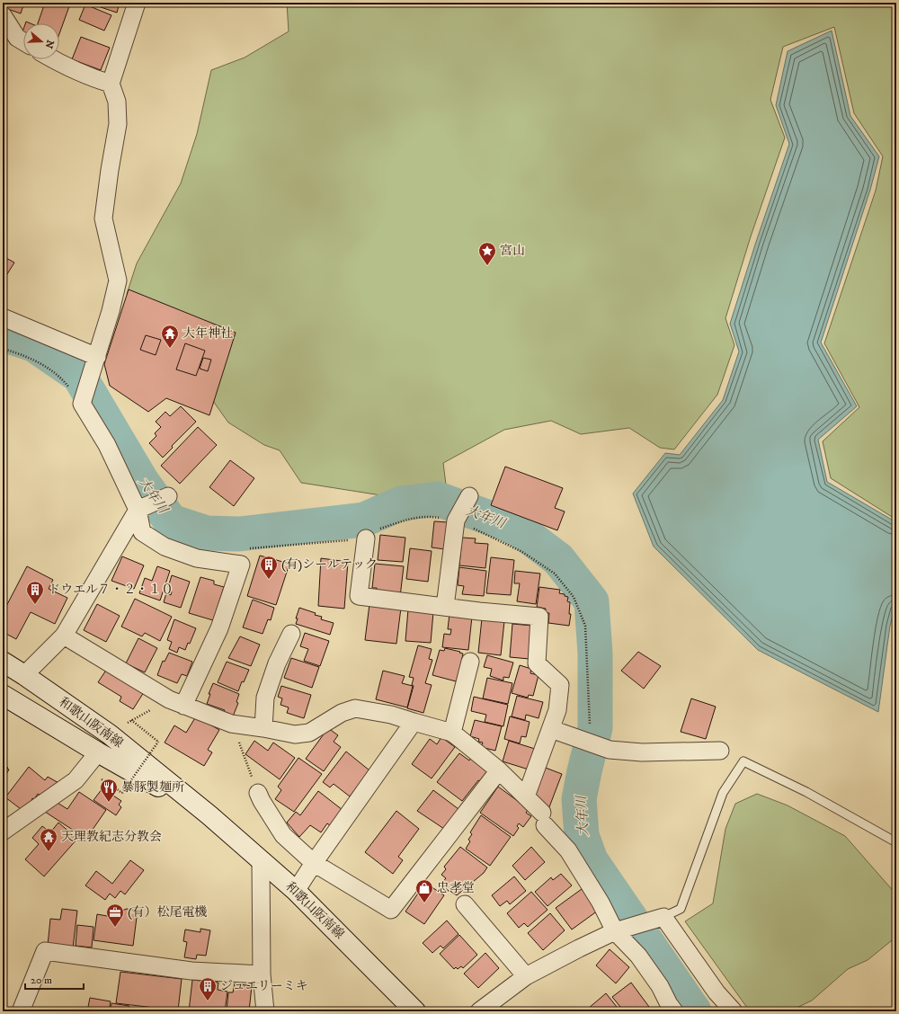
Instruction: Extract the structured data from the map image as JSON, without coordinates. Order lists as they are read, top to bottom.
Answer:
{
  "streets": {
    "main road": ["和歌山阪南線"]
  },
  "water": ["大年川"],
  "places": {
    "place": ["宮山"],
    "temple": ["大年神社", "天理教紀志分教会"],
    "building": ["(有)シールテック", "ドウエル７・２・１０", "ジュエリーミキ"],
    "restaurant": ["暴豚製麺所"],
    "shop": ["忠孝堂"],
    "office": ["(有）松尾電機"]
  },
  "scale_bar": "20 m",
  "north": "right"
}
